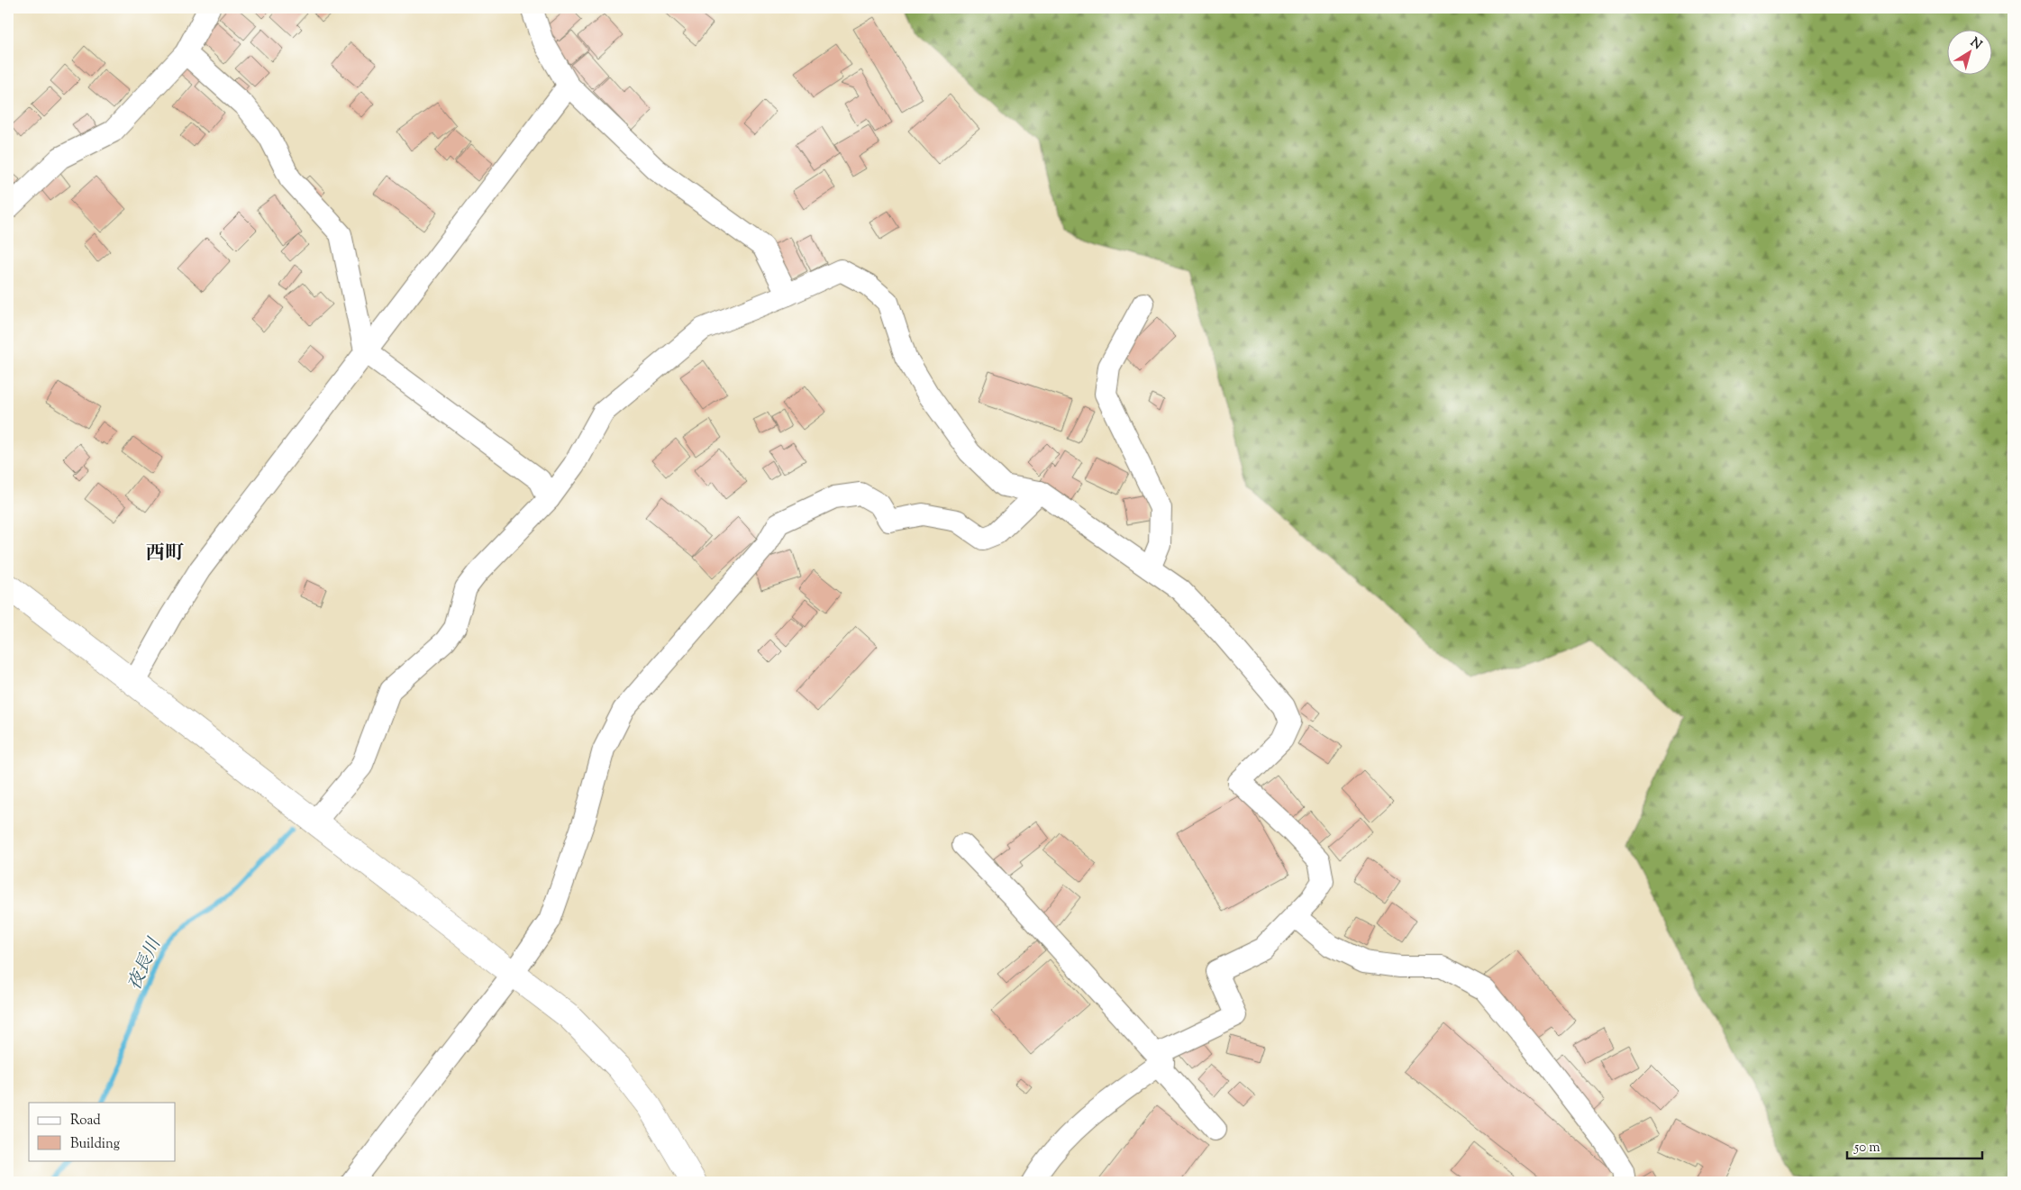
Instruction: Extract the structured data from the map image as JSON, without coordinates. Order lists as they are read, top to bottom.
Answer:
{
  "districts": ["西町"],
  "water": ["夜長川"],
  "legend": ["Road", "Building"],
  "scale_bar": "50 m",
  "north": "top right"
}
